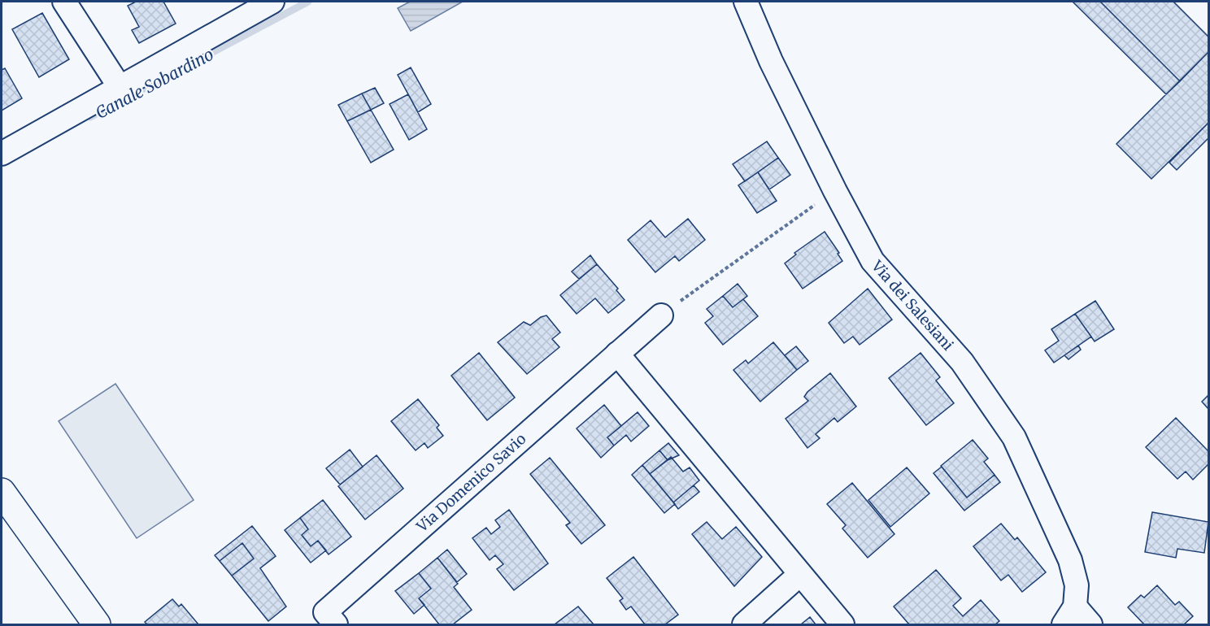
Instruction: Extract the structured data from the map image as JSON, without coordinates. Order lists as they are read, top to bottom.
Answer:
{
  "streets": {
    "street": ["Via dei Salesiani", "Via Domenico Savio"]
  },
  "water": ["Canale Sobardino"]
}
